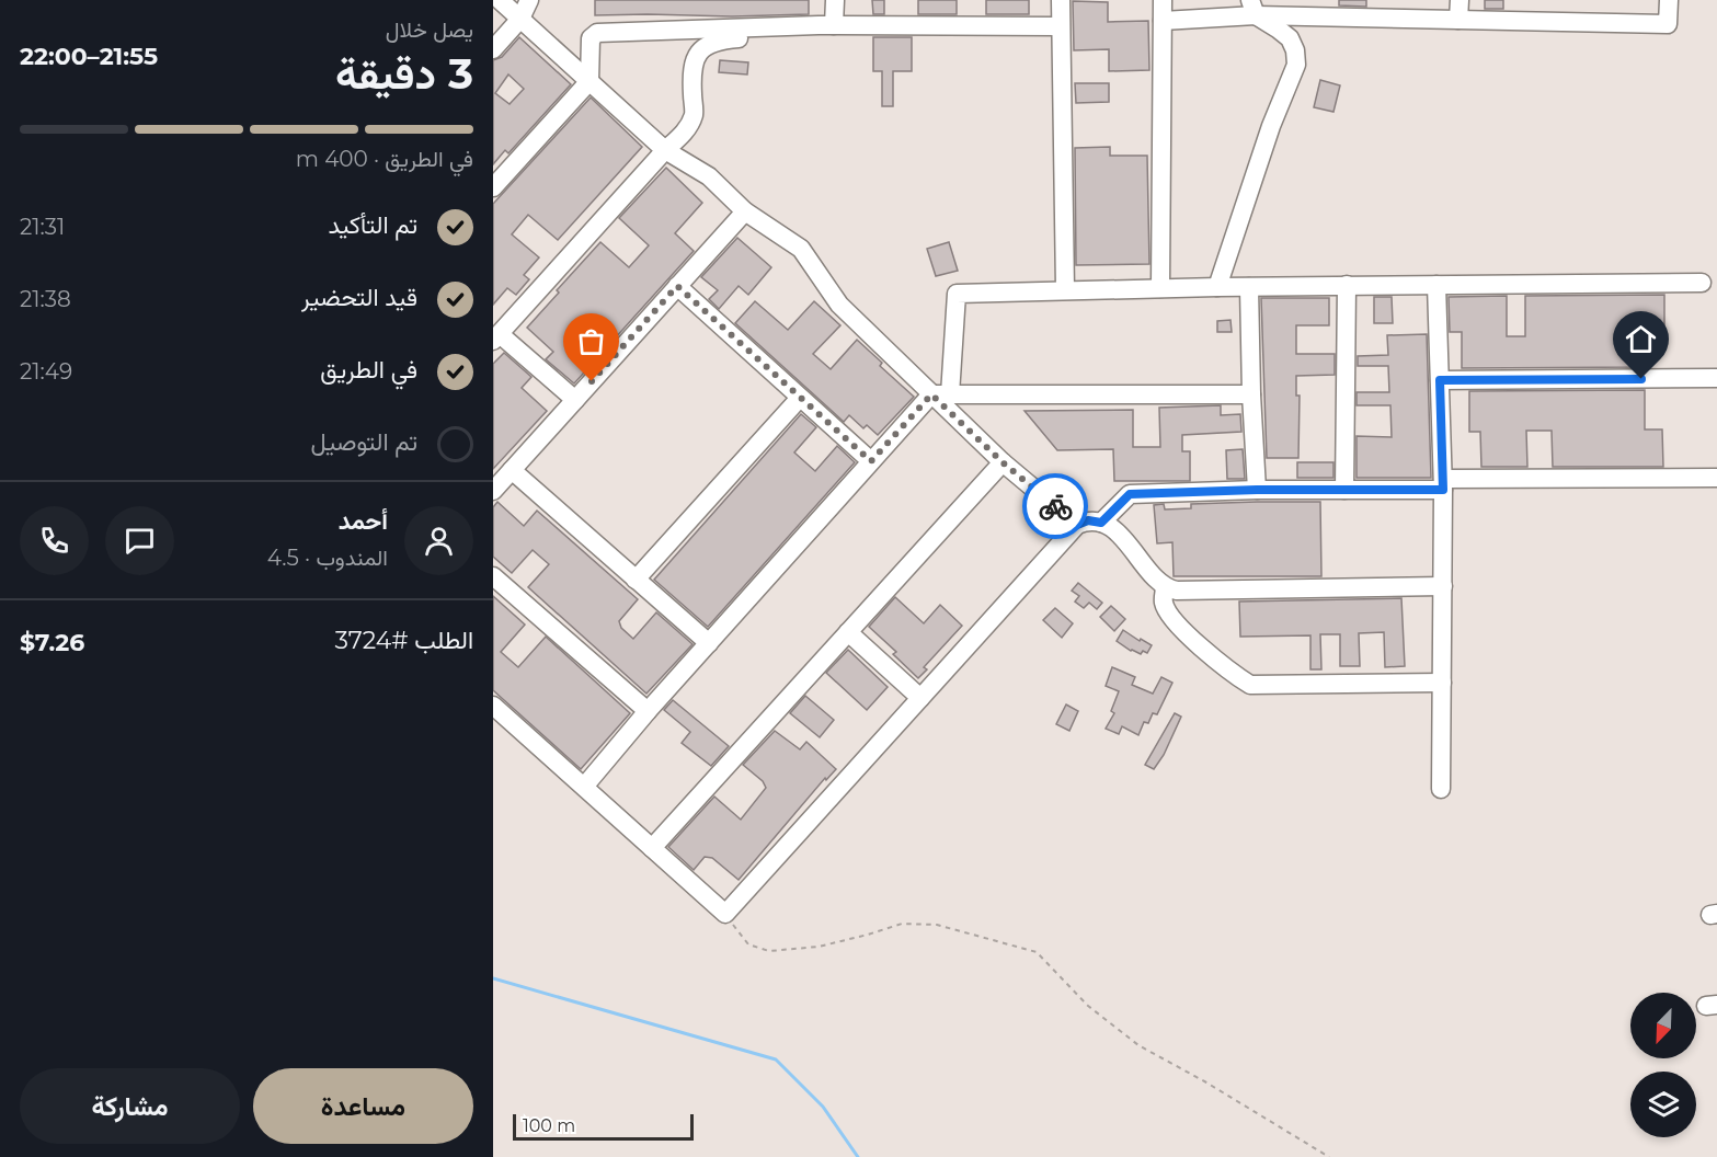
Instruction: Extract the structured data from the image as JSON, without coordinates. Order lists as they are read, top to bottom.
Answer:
{
  "scale_bar": "100 m",
  "north": "bottom left",
  "page": {
    "heading": ["3 دقيقة", "يصل خلال", "21:55–22:00"],
    "panel": [
      "أحمد",
      "المندوب · 4.5",
      "الطلب #3724",
      "$7.26"
    ],
    "bar": "في الطريق · 400 m",
    "list": [
      ["تم التأكيد", "21:31"],
      ["قيد التحضير", "21:38"],
      ["في الطريق", "21:49"],
      "تم التوصيل"
    ],
    "buttons": ["مساعدة", "مشاركة"],
    "scale": "100 m"
  }
}
